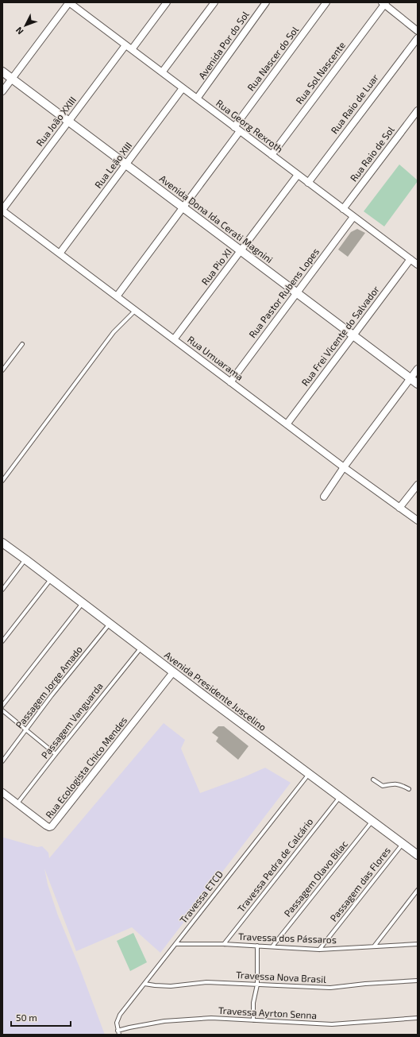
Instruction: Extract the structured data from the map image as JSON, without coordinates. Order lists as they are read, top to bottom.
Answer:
{
  "streets": {
    "street": [
      "Avenida Por do Sol",
      "Rua Nascer do Sol",
      "Rua Sol Nascente",
      "Rua Raio de Luar",
      "Rua João XXIII",
      "Rua Georg Rexroth",
      "Rua Raio de Sol",
      "Rua Leão XIII",
      "Avenida Dona Ida Cerati Magnini",
      "Rua Pio XI",
      "Rua Pastor Rubens Lopes",
      "Rua Frei Vicente do Salvador",
      "Rua Umuarama",
      "Avenida Presidente Juscelino",
      "Rua Ecologista Chico Mendes"
    ],
    "lane": [
      "Passagem Jorge Amado",
      "Passagem Vanguarda",
      "Travessa Pedra de Calcário",
      "Passagem Olavo Bilac",
      "Passagem das Flores",
      "Travessa ETCD",
      "Travessa dos Pássaros",
      "Travessa Nova Brasil",
      "Travessa Ayrton Senna"
    ]
  },
  "crossings": [
    ["Avenida Por do Sol", "Rua Georg Rexroth"],
    ["Rua Nascer do Sol", "Rua Georg Rexroth"],
    ["Rua Sol Nascente", "Rua Georg Rexroth"],
    ["Rua Raio de Luar", "Rua Georg Rexroth"],
    ["Rua João XXIII", "Rua Georg Rexroth"],
    ["Rua João XXIII", "Avenida Dona Ida Cerati Magnini"],
    ["Rua João XXIII", "Rua Umuarama"],
    ["Rua Georg Rexroth", "Rua Raio de Sol"],
    ["Rua Georg Rexroth", "Rua Leão XIII"],
    ["Rua Georg Rexroth", "Rua Pio XI"],
    ["Rua Georg Rexroth", "Rua Pastor Rubens Lopes"],
    ["Rua Georg Rexroth", "Rua Frei Vicente do Salvador"],
    ["Rua Leão XIII", "Avenida Dona Ida Cerati Magnini"],
    ["Rua Leão XIII", "Rua Umuarama"],
    ["Avenida Dona Ida Cerati Magnini", "Rua Pio XI"],
    ["Avenida Dona Ida Cerati Magnini", "Rua Pastor Rubens Lopes"],
    ["Avenida Dona Ida Cerati Magnini", "Rua Frei Vicente do Salvador"],
    ["Rua Pio XI", "Rua Umuarama"],
    ["Rua Pastor Rubens Lopes", "Rua Umuarama"],
    ["Rua Frei Vicente do Salvador", "Rua Umuarama"],
    ["Passagem Jorge Amado", "Avenida Presidente Juscelino"],
    ["Avenida Presidente Juscelino", "Passagem Vanguarda"],
    ["Avenida Presidente Juscelino", "Rua Ecologista Chico Mendes"],
    ["Avenida Presidente Juscelino", "Travessa Pedra de Calcário"],
    ["Avenida Presidente Juscelino", "Passagem Olavo Bilac"],
    ["Avenida Presidente Juscelino", "Passagem das Flores"],
    ["Avenida Presidente Juscelino", "Travessa ETCD"],
    ["Passagem Vanguarda", "Rua Ecologista Chico Mendes"],
    ["Travessa Pedra de Calcário", "Travessa dos Pássaros"],
    ["Passagem Olavo Bilac", "Travessa dos Pássaros"],
    ["Passagem das Flores", "Travessa dos Pássaros"],
    ["Travessa ETCD", "Travessa dos Pássaros"],
    ["Travessa ETCD", "Travessa Nova Brasil"],
    ["Travessa ETCD", "Travessa Ayrton Senna"]
  ],
  "scale_bar": "50 m",
  "north": "bottom left"
}
